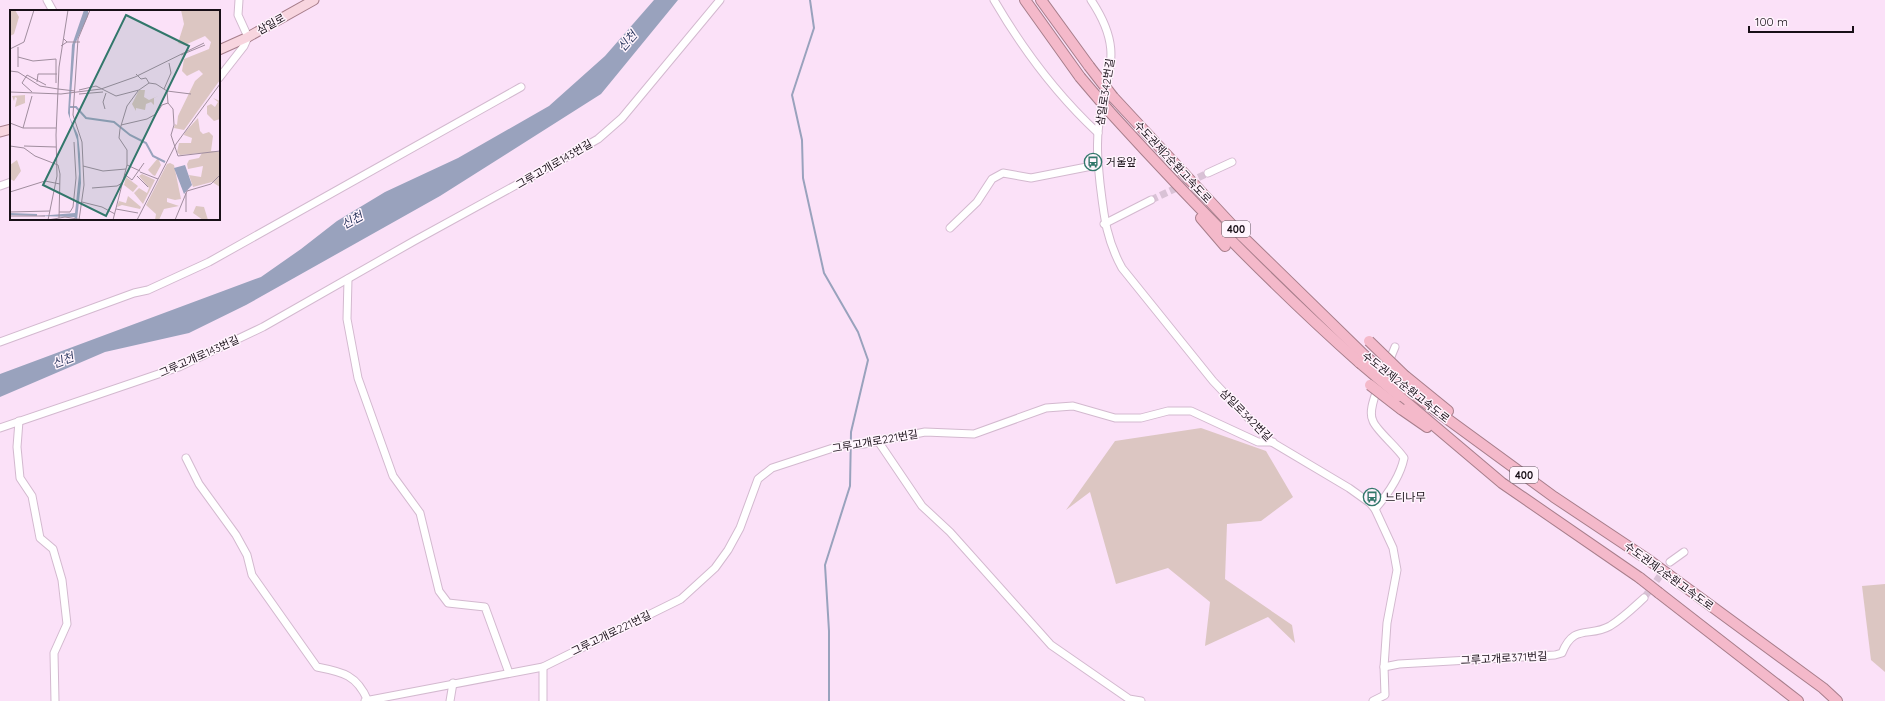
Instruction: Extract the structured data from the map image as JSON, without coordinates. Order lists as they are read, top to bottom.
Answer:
{
  "streets": {
    "highway": ["수도권제2순환고속도로", "400"],
    "main road": ["삼일로"],
    "street": [
      "삼일로342번길",
      "그루고개로143번길",
      "그루고개로221번길",
      "그루고개로371번길"
    ]
  },
  "crossings": [
    ["삼일로342번길", "그루고개로221번길"],
    ["삼일로342번길", "그루고개로371번길"]
  ],
  "water": ["신천"],
  "places": {
    "bus stop": ["거울앞", "느티나무"]
  },
  "scale_bar": "100 m"
}
